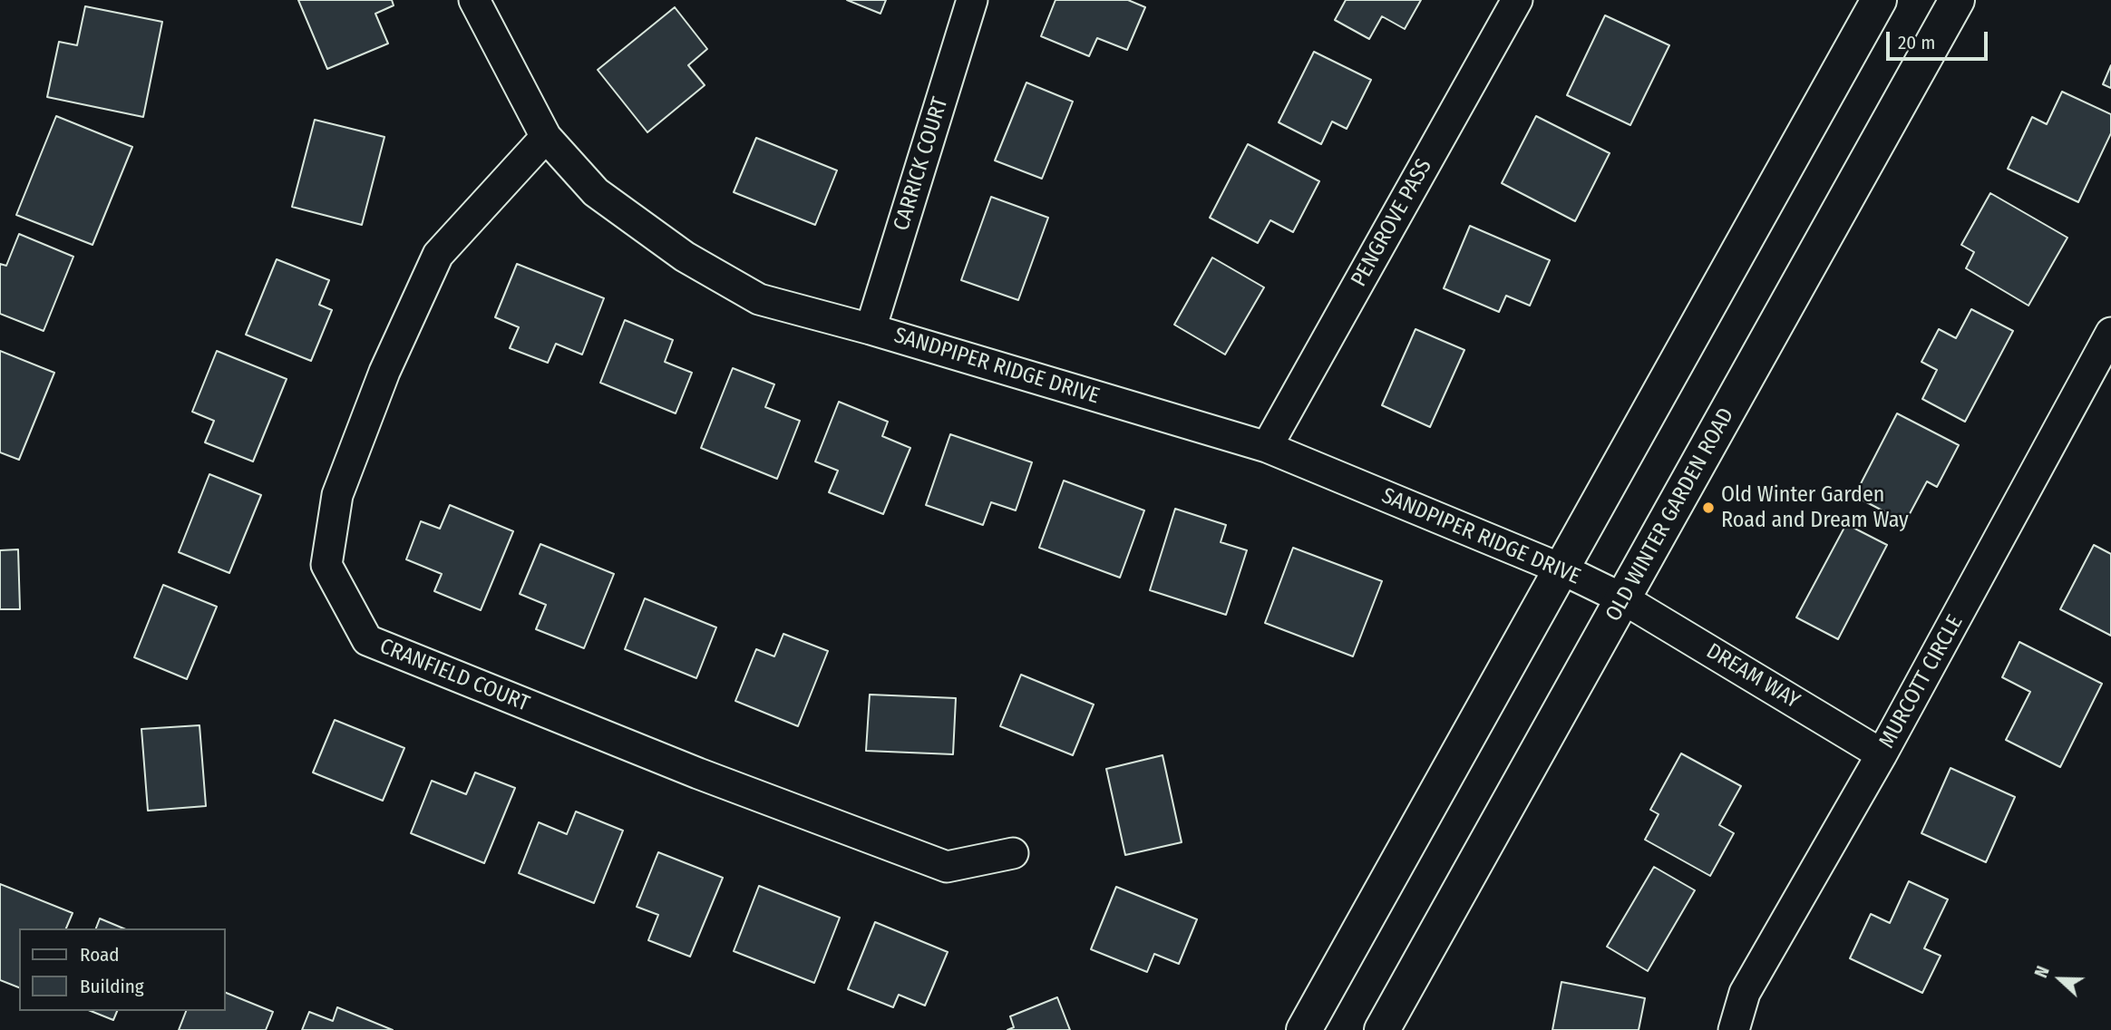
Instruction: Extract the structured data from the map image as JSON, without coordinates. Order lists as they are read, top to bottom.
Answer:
{
  "streets": {
    "main road": ["OLD WINTER GARDEN ROAD"],
    "street": [
      "CARRICK COURT",
      "PENGROVE PASS",
      "SANDPIPER RIDGE DRIVE",
      "CRANFIELD COURT",
      "DREAM WAY",
      "MURCOTT CIRCLE"
    ]
  },
  "crossings": [
    ["CARRICK COURT", "SANDPIPER RIDGE DRIVE"],
    ["PENGROVE PASS", "SANDPIPER RIDGE DRIVE"],
    ["SANDPIPER RIDGE DRIVE", "OLD WINTER GARDEN ROAD"],
    ["SANDPIPER RIDGE DRIVE", "CRANFIELD COURT"],
    ["SANDPIPER RIDGE DRIVE", "DREAM WAY"],
    ["OLD WINTER GARDEN ROAD", "DREAM WAY"],
    ["DREAM WAY", "MURCOTT CIRCLE"]
  ],
  "places": ["Old Winter Garden Road and Dream Way"],
  "legend": ["Road", "Building"],
  "scale_bar": "20 m",
  "north": "left"
}
